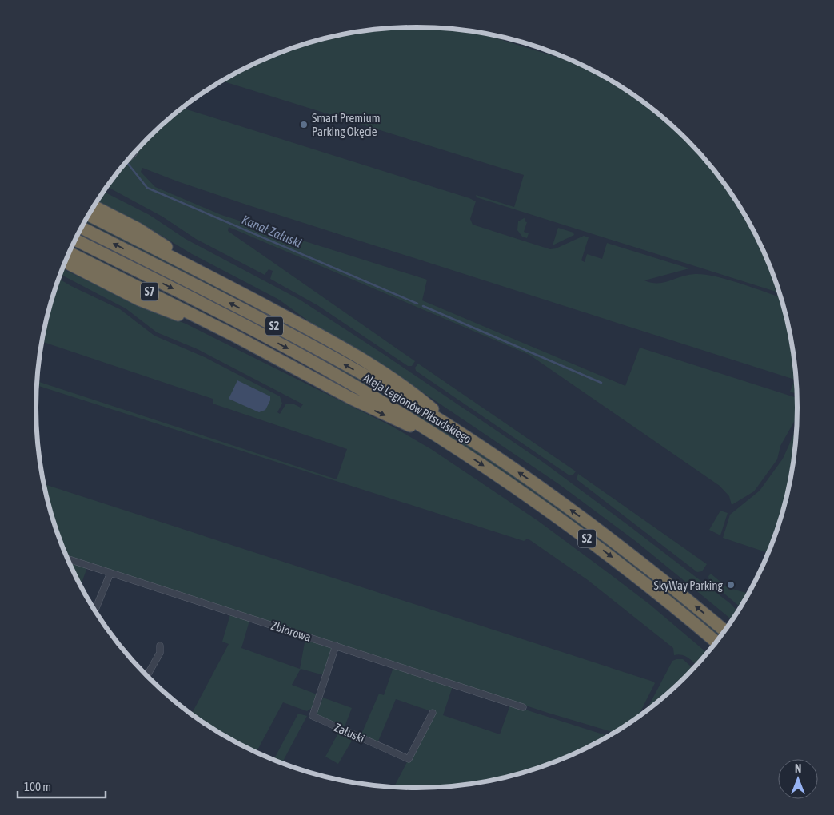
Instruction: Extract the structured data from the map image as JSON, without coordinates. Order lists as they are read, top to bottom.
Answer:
{
  "streets": {
    "highway": ["S7", "S2", "Aleja Legionów Piłsudskiego"],
    "street": ["Zbiorowa", "Załuski"]
  },
  "crossings": [
    ["S7", "Aleja Legionów Piłsudskiego"],
    ["Zbiorowa", "Załuski"]
  ],
  "water": ["Kanał Załuski"],
  "places": ["Smart Premium Parking Okęcie", "SkyWay Parking"],
  "scale_bar": "100 m",
  "north": "top"
}
